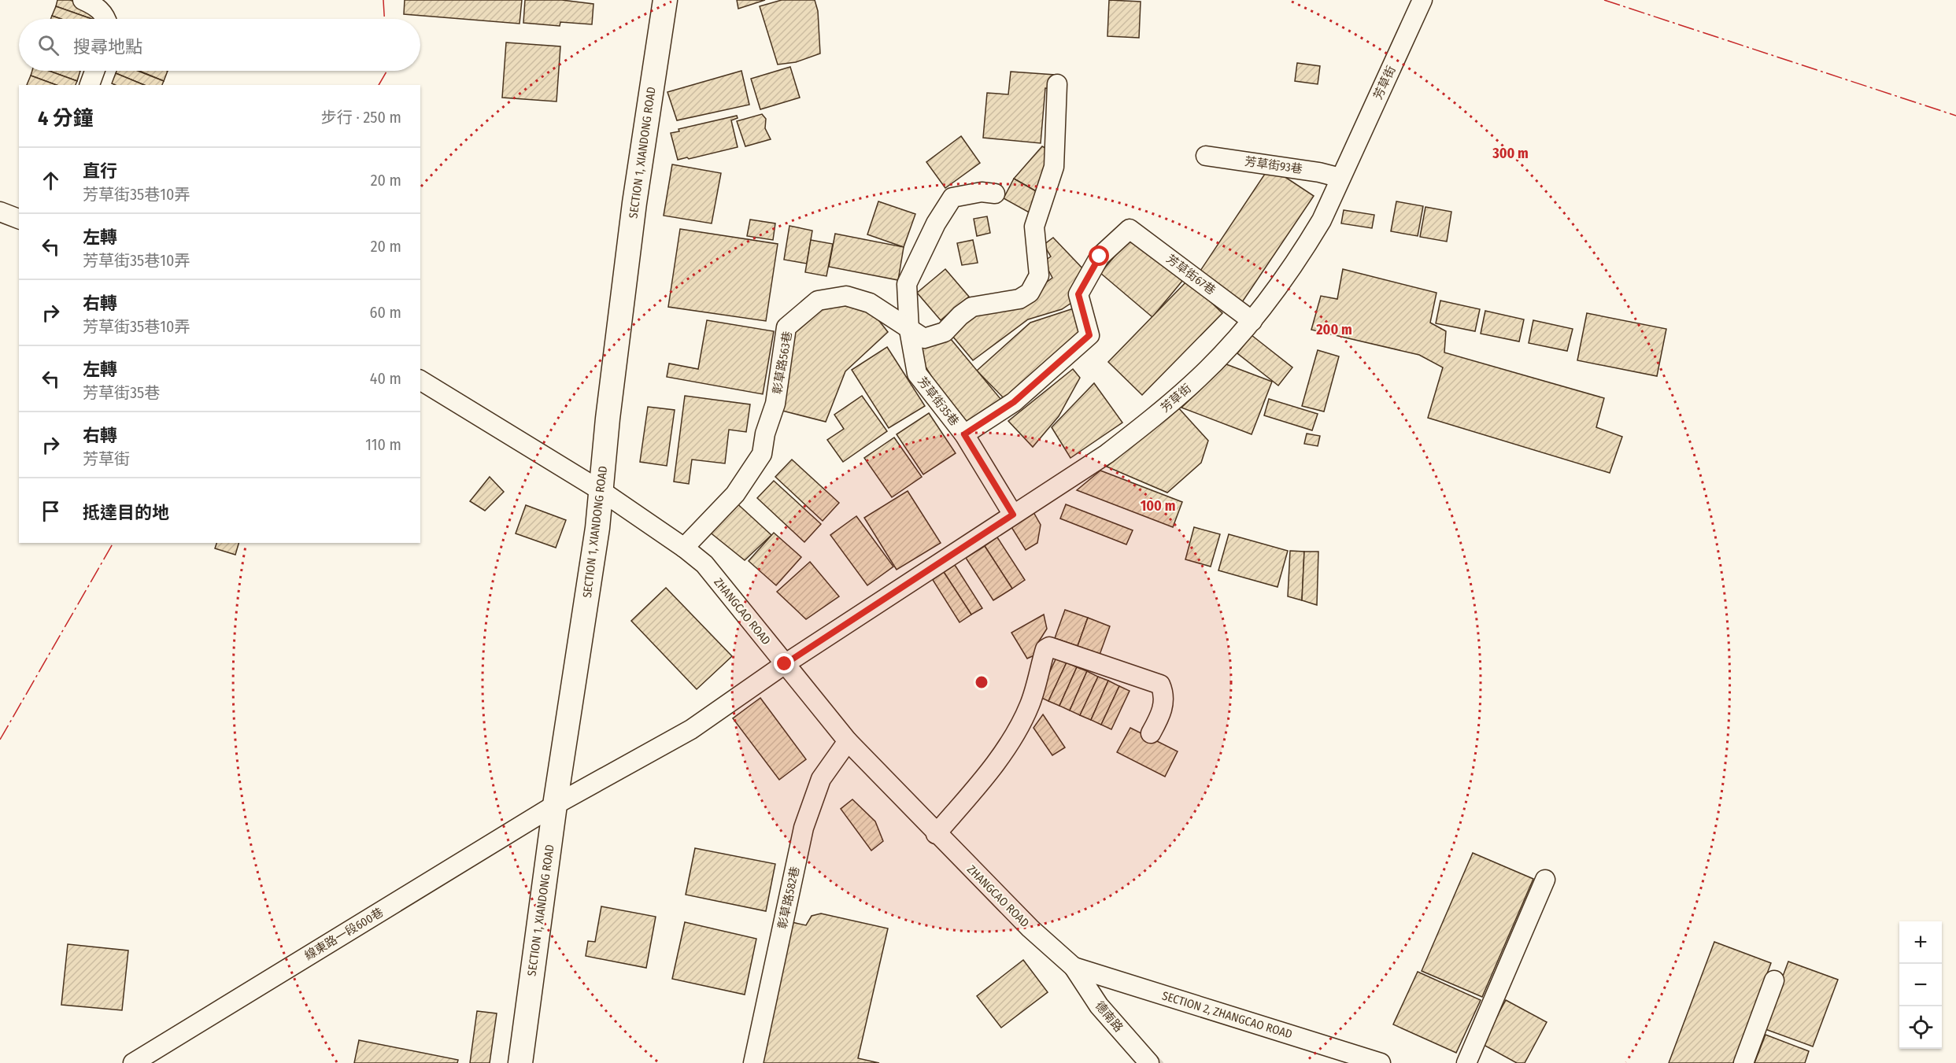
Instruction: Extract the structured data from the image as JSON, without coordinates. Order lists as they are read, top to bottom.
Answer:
{
  "streets": {
    "main road": ["SECTION 1, XIANDONG ROAD"],
    "street": [
      "芳草街",
      "芳草街93巷",
      "芳草街67巷",
      "彰草路563巷",
      "芳草街35巷",
      "ZHANGCAO ROAD",
      "彰草路582巷",
      "線東路一段600巷",
      "SECTION 2, ZHANGCAO ROAD",
      "德南路"
    ]
  },
  "crossings": [
    ["芳草街", "芳草街93巷"],
    ["芳草街", "芳草街67巷"],
    ["芳草街", "芳草街35巷"],
    ["芳草街", "ZHANGCAO ROAD"],
    ["芳草街", "線東路一段600巷"],
    ["SECTION 1, XIANDONG ROAD", "ZHANGCAO ROAD"],
    ["SECTION 1, XIANDONG ROAD", "線東路一段600巷"],
    ["芳草街67巷", "芳草街35巷"],
    ["彰草路563巷", "芳草街35巷"],
    ["彰草路563巷", "ZHANGCAO ROAD"],
    ["ZHANGCAO ROAD", "彰草路582巷"],
    ["ZHANGCAO ROAD", "線東路一段600巷"],
    ["ZHANGCAO ROAD", "SECTION 2, ZHANGCAO ROAD"],
    ["ZHANGCAO ROAD", "德南路"],
    ["SECTION 2, ZHANGCAO ROAD", "德南路"]
  ],
  "page": {
    "search": "搜尋地點",
    "heading": ["4 分鐘", "步行 · 250 m"],
    "list": [
      ["直行", "芳草街35巷10弄", "20 m"],
      ["左轉", "芳草街35巷10弄", "20 m"],
      ["右轉", "芳草街35巷10弄", "60 m"],
      ["左轉", "芳草街35巷", "40 m"],
      ["右轉", "芳草街", "110 m"],
      "抵達目的地"
    ],
    "map_buttons": ["+", "−"]
  },
  "rings": ["300 m", "200 m", "100 m"]
}
